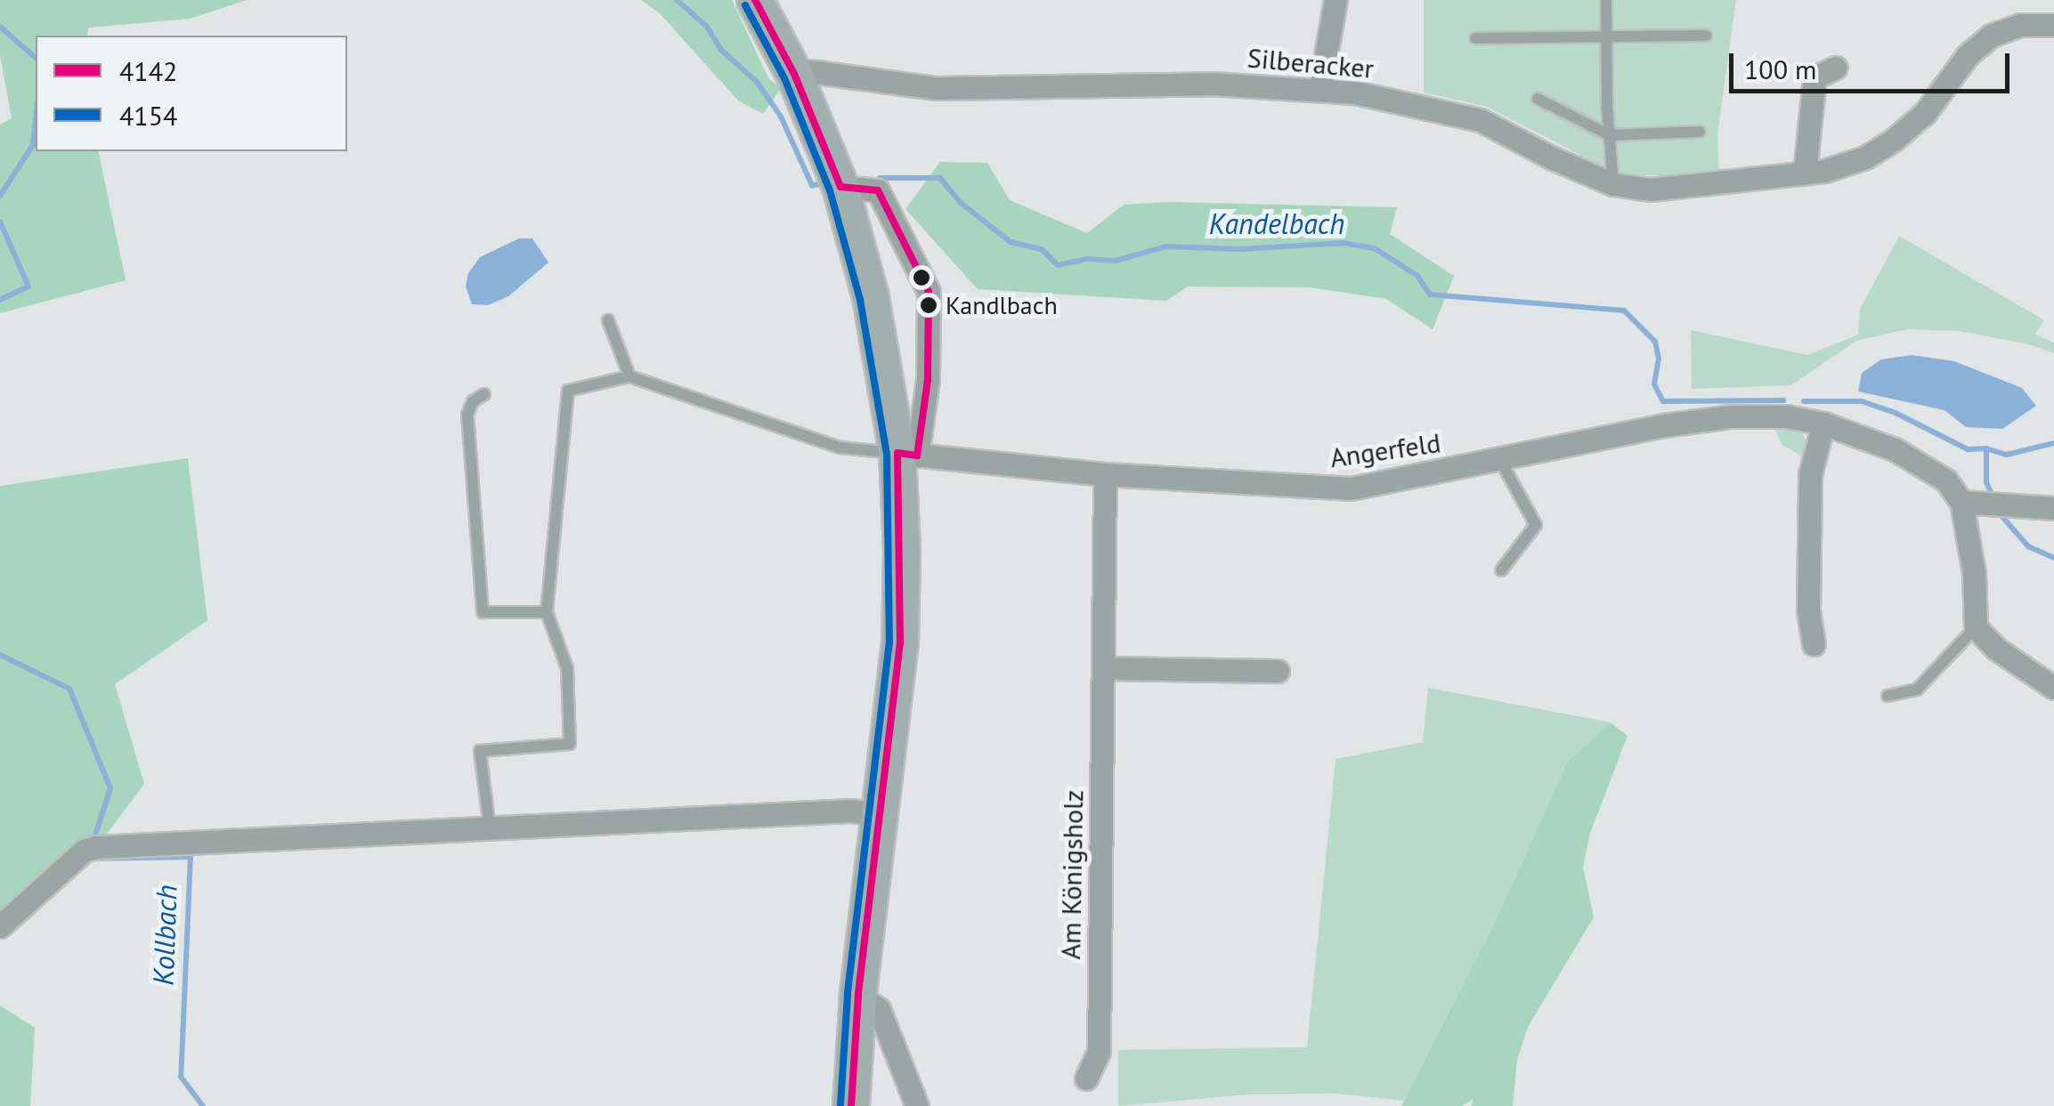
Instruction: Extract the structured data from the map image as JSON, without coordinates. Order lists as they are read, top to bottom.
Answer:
{
  "streets": {
    "street": ["Silberacker", "Angerfeld", "Am Königsholz"]
  },
  "crossings": [
    ["Angerfeld", "Am Königsholz"]
  ],
  "water": ["Kandelbach", "Kollbach"],
  "places": ["Kandlbach"],
  "lines": ["transit line 4142", "transit line 4154"],
  "legend": ["4142", "4154"],
  "scale_bar": "100 m"
}
